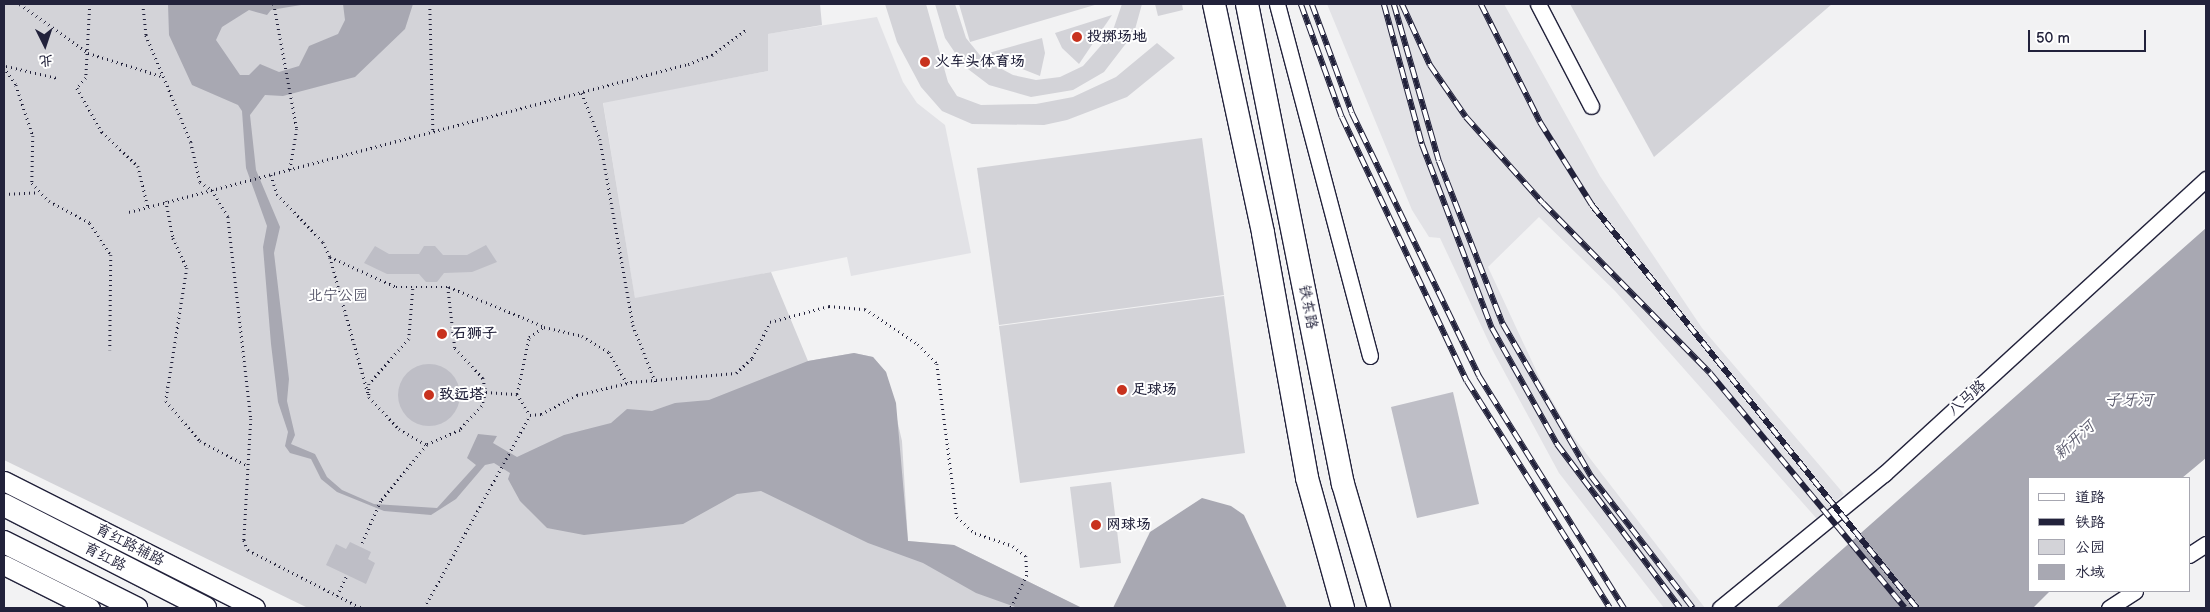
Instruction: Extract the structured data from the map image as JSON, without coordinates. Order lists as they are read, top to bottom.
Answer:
{
  "streets": {
    "highway": ["铁东路", "育红路"],
    "main road": ["育红路辅路"],
    "street": ["八马路"]
  },
  "water": ["子牙河", "新开河"],
  "parks": ["北宁公园"],
  "places": [
    "投掷场地",
    "火车头体育场",
    "石狮子",
    "足球场",
    "致远塔",
    "网球场"
  ],
  "legend": [
    "道路",
    "铁路",
    "公园",
    "水域"
  ],
  "scale_bar": "50 m",
  "north": "bottom"
}
